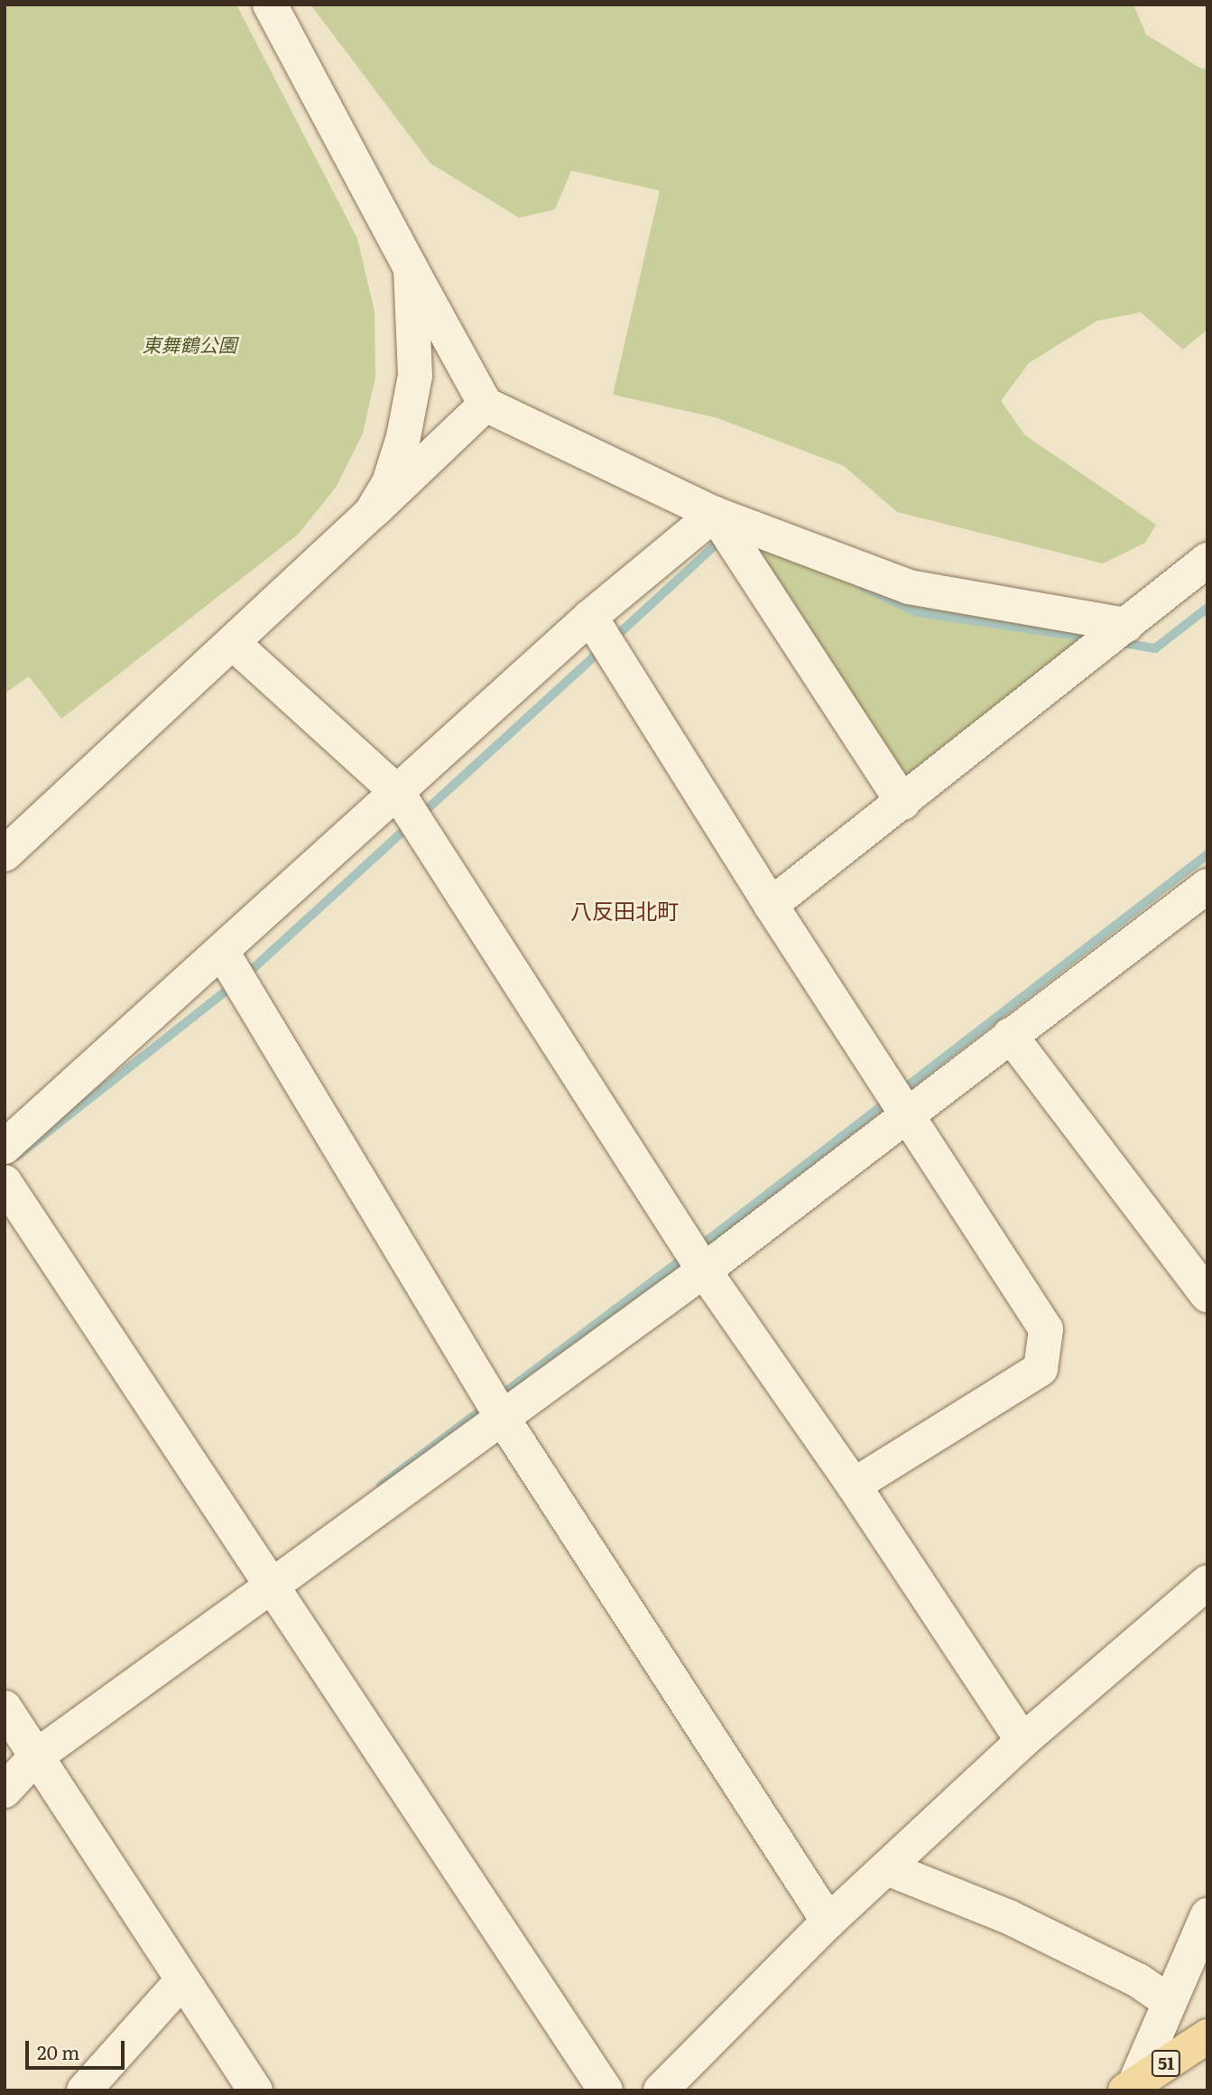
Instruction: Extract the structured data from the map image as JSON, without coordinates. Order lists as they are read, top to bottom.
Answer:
{
  "streets": {
    "main road": ["51"]
  },
  "districts": ["八反田北町"],
  "parks": ["東舞鶴公園"],
  "scale_bar": "20 m"
}
